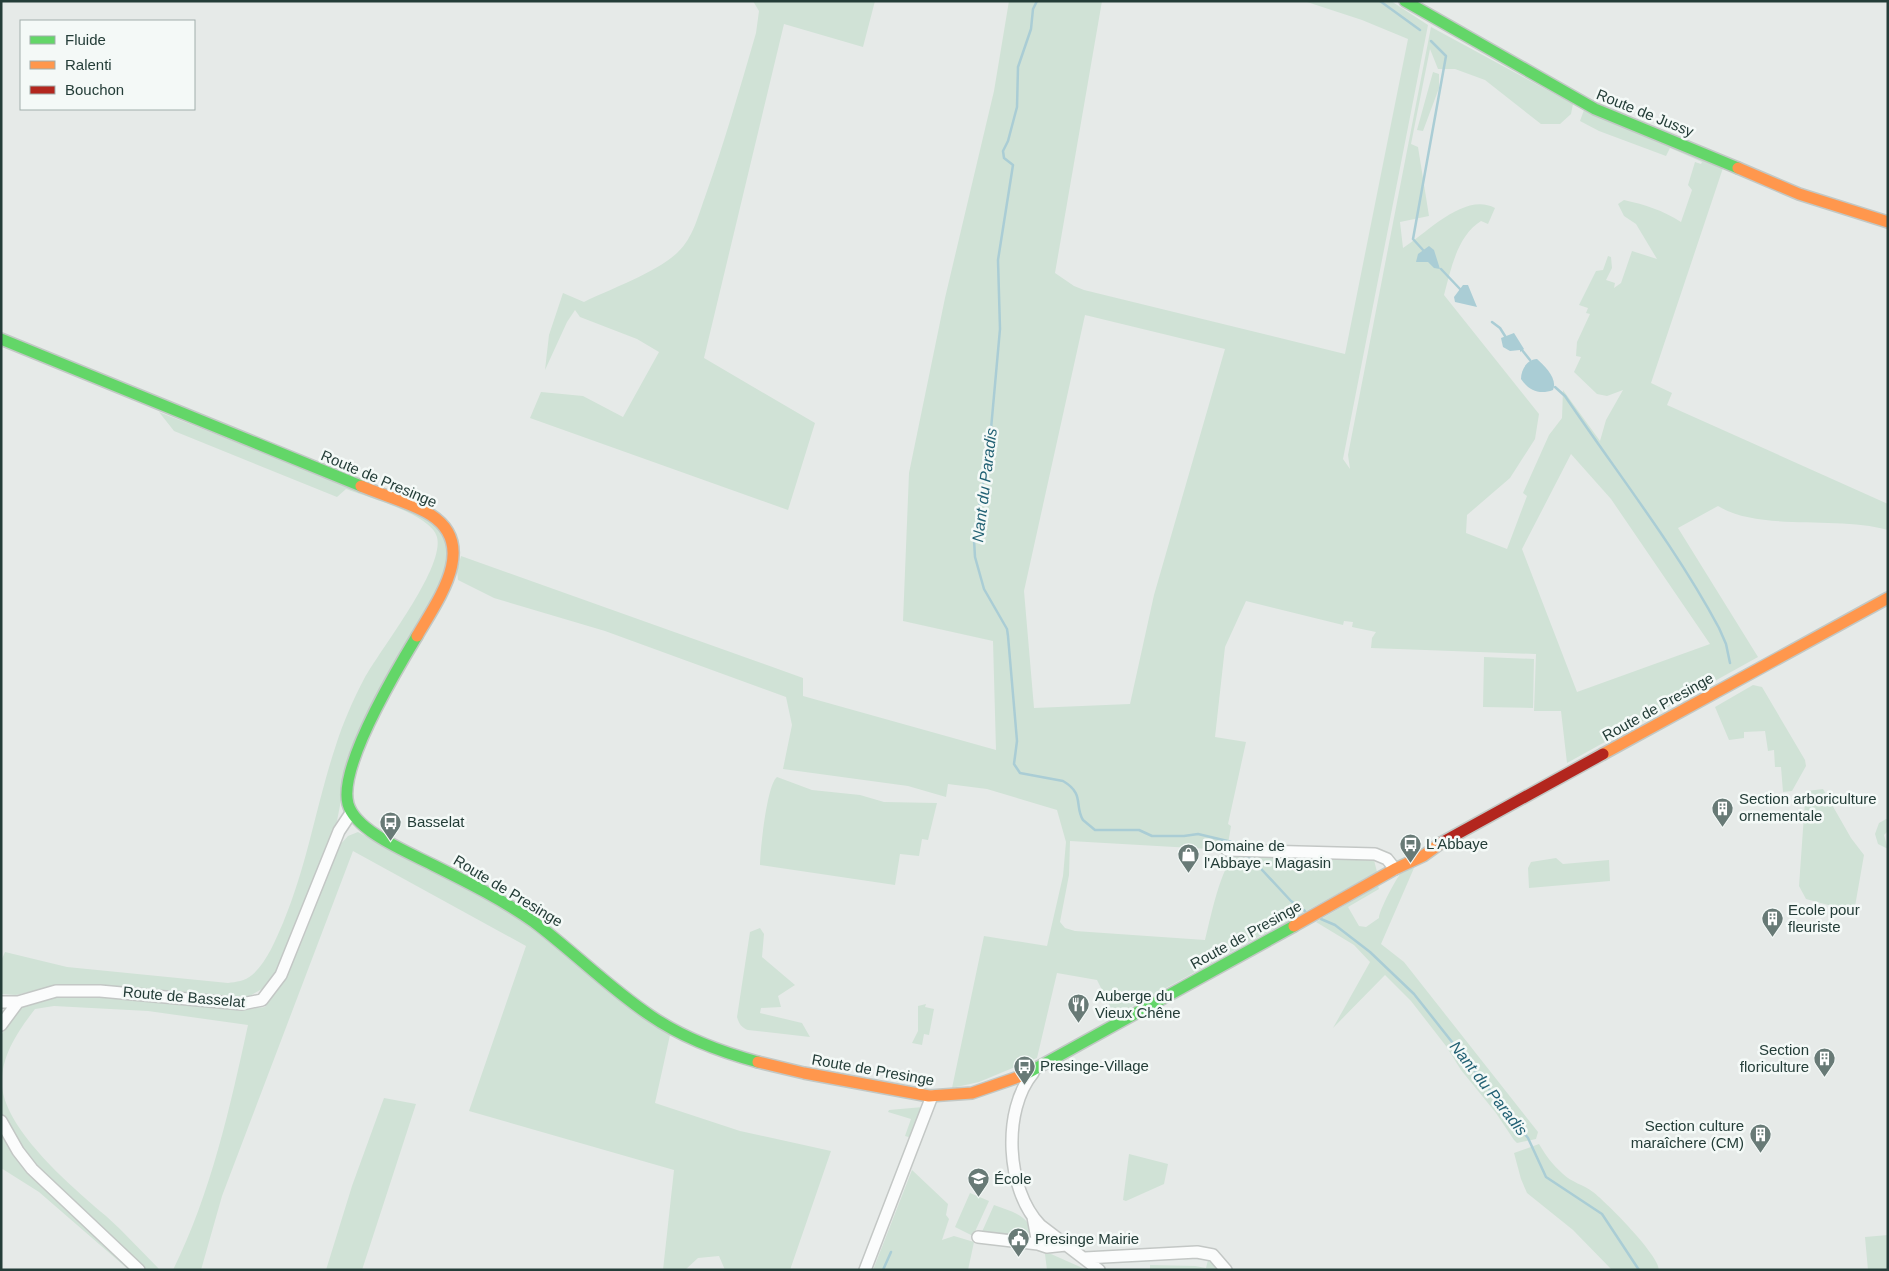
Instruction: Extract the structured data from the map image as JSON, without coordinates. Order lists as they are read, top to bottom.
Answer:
{
  "streets": {
    "street": ["Route de Jussy", "Route de Presinge", "Route de Basselat"]
  },
  "crossings": [
    ["Route de Presinge", "Route de Basselat"]
  ],
  "water": ["Nant du Paradis"],
  "places": {
    "building": [
      "Section arboriculture ornementale",
      "Ecole pour fleuriste",
      "Section floriculture",
      "Section culture maraîchere (CM)"
    ],
    "bus stop": ["Basselat", "L'Abbaye", "Presinge-Village"],
    "shop": ["Domaine de l'Abbaye - Magasin"],
    "restaurant": ["Auberge du Vieux Chêne"],
    "school or university": ["École"],
    "public building": ["Presinge Mairie"]
  },
  "legend": ["Fluide", "Ralenti", "Bouchon"]
}
